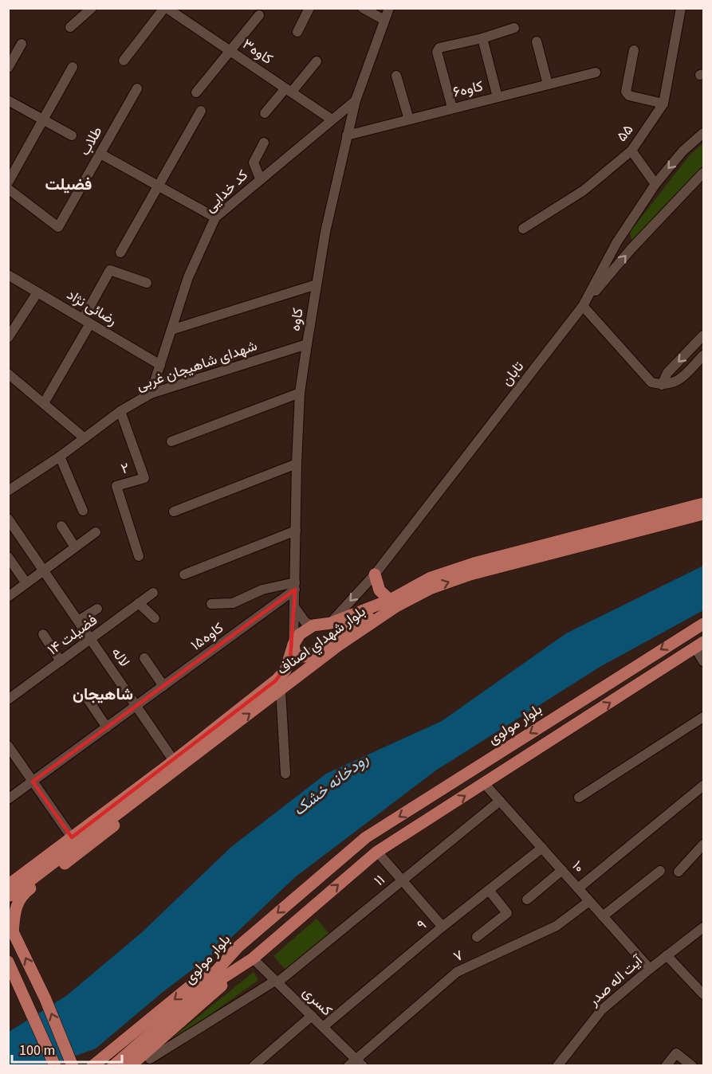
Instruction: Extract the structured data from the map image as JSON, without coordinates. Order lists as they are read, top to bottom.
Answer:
{
  "streets": {
    "main road": ["بلوار شهداي اصناف", "بلوار مولوی"],
    "street": [
      "کاوه۳",
      "کاوه۶",
      "۵۵",
      "طلاب",
      "کد خدایی",
      "رضائی نژاد",
      "کاوه",
      "شهدای شاهیجان غربی",
      "تابان",
      "۲",
      "فضیلت ۱۴",
      "کاوه۱۵",
      "لاله",
      "۱۰",
      "۱۱",
      "۹",
      "۷",
      "آیت اله صدر",
      "کسری"
    ]
  },
  "crossings": [
    ["کاوه۳", "کد خدایی"],
    ["کاوه۶", "کاوه"],
    ["کد خدایی", "رضائی نژاد"],
    ["کد خدایی", "کاوه"],
    ["کد خدایی", "شهدای شاهیجان غربی"],
    ["کاوه", "شهدای شاهیجان غربی"],
    ["کاوه", "کاوه۱۵"],
    ["شهدای شاهیجان غربی", "۲"],
    ["تابان", "بلوار شهداي اصناف"],
    ["فضیلت ۱۴", "لاله"],
    ["کاوه۱۵", "لاله"],
    ["بلوار شهداي اصناف", "لاله"],
    ["بلوار مولوی", "۱۰"],
    ["بلوار مولوی", "کسری"],
    ["۱۰", "۱۱"],
    ["۱۰", "۹"],
    ["۱۰", "۷"],
    ["۱۰", "آیت اله صدر"],
    ["۱۱", "کسری"],
    ["۹", "کسری"],
    ["۷", "کسری"]
  ],
  "districts": ["فضیلت", "شاهیجان"],
  "water": ["رودخانه خشک"],
  "scale_bar": "100 m"
}
